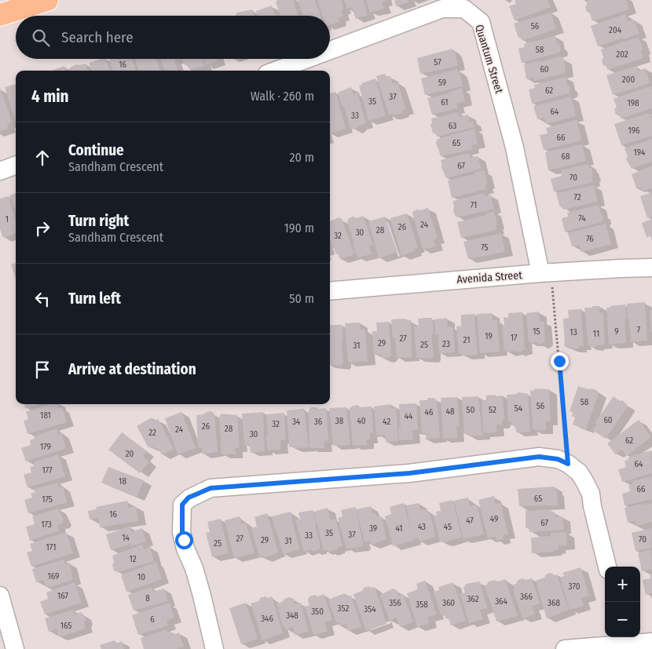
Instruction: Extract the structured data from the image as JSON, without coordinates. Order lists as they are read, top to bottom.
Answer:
{
  "streets": {
    "street": ["Quantum Street", "Avenida Street"]
  },
  "crossings": [
    ["Quantum Street", "Avenida Street"]
  ],
  "house_numbers": [
    "56",
    "204",
    "58",
    "202",
    "57",
    "16",
    "60",
    "200",
    "59",
    "62",
    "37",
    "35",
    "61",
    "198",
    "64",
    "33",
    "63",
    "196",
    "66",
    "65",
    "194",
    "68",
    "67",
    "70",
    "72",
    "71",
    "74",
    "1",
    "24",
    "26",
    "28",
    "30",
    "32",
    "76",
    "75",
    "7",
    "15",
    "9",
    "13",
    "11",
    "19",
    "17",
    "27",
    "21",
    "29",
    "23",
    "25",
    "31",
    "58",
    "56",
    "54",
    "50",
    "52",
    "48",
    "46",
    "181",
    "44",
    "60",
    "38",
    "40",
    "34",
    "36",
    "42",
    "32",
    "26",
    "28",
    "24",
    "22",
    "30",
    "62",
    "179",
    "20",
    "64",
    "177",
    "18",
    "66",
    "65",
    "175",
    "16",
    "49",
    "47",
    "67",
    "173",
    "43",
    "45",
    "39",
    "41",
    "35",
    "37",
    "33",
    "14",
    "27",
    "70",
    "29",
    "31",
    "25",
    "171",
    "12",
    "169",
    "10",
    "370",
    "167",
    "366",
    "8",
    "362",
    "364",
    "356",
    "360",
    "368",
    "358",
    "352",
    "354",
    "350",
    "348",
    "346",
    "6",
    "165"
  ],
  "page": {
    "search": "Search here",
    "heading": ["4 min", "Walk · 260 m"],
    "list": [
      ["Continue", "Sandham Crescent", "20 m"],
      ["Turn right", "Sandham Crescent", "190 m"],
      ["Turn left", "50 m"],
      "Arrive at destination"
    ],
    "map_buttons": ["+", "−"]
  }
}
